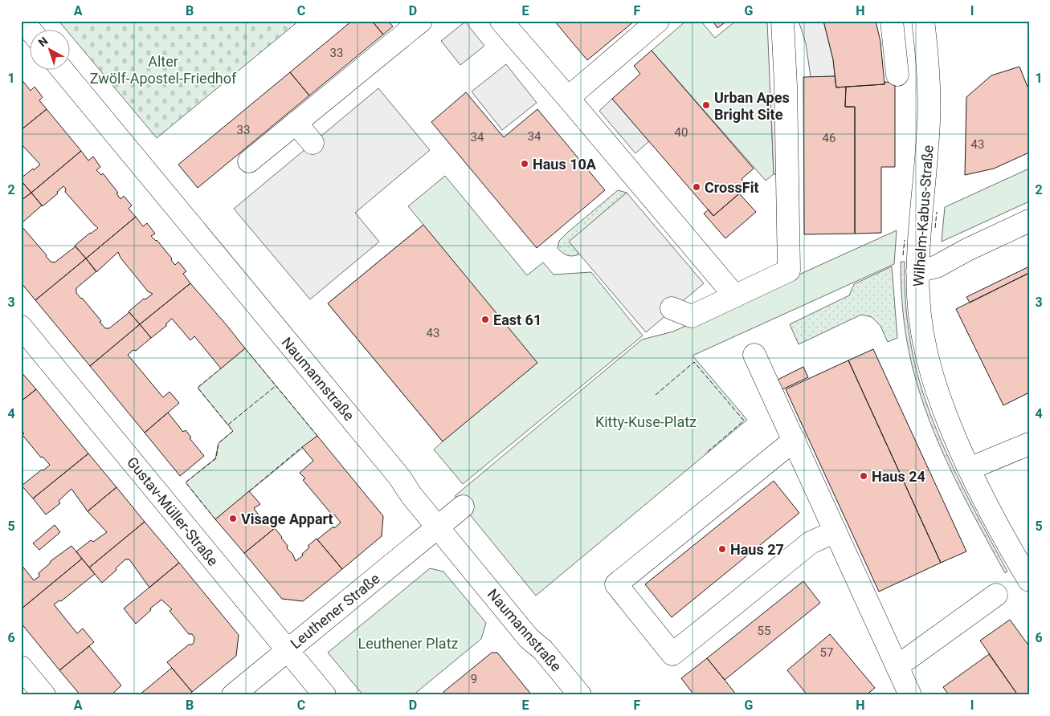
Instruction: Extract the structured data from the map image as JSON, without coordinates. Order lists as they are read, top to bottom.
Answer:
{
  "streets": {
    "street": [
      "Wilhelm-Kabus-Straße",
      "Naumannstraße",
      "Gustav-Müller-Straße",
      "Leuthener Straße"
    ]
  },
  "crossings": [
    ["Naumannstraße", "Leuthener Straße"],
    ["Gustav-Müller-Straße", "Leuthener Straße"]
  ],
  "parks": ["Alter Zwölf-Apostel-Friedhof", "Kitty-Kuse-Platz", "Leuthener Platz"],
  "places": [
    "Urban Apes Bright Site",
    "Haus 10A",
    "CrossFit",
    "East 61",
    "Haus 24",
    "Visage Appart",
    "Haus 27"
  ],
  "house_numbers": [
    "33",
    "33",
    "40",
    "34",
    "34",
    "46",
    "43",
    "43",
    "55",
    "57",
    "9"
  ],
  "north": "top left",
  "grid": {
    "columns": [
      "A",
      "B",
      "C",
      "D",
      "E",
      "F",
      "G",
      "H",
      "I"
    ],
    "rows": [
      "1",
      "2",
      "3",
      "4",
      "5",
      "6"
    ]
  }
}
